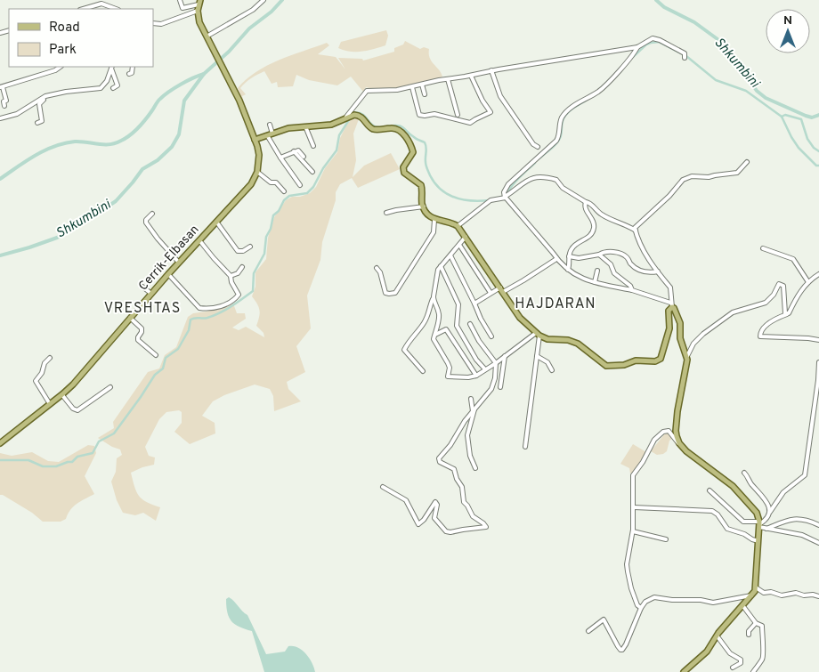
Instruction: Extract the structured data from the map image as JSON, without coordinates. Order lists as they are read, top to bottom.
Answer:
{
  "streets": {
    "main road": ["Cerrik-Elbasan"]
  },
  "districts": ["HAJDARAN", "VRESHTAS"],
  "water": ["Shkumbini"],
  "legend": ["Road", "Park"],
  "north": "top"
}
